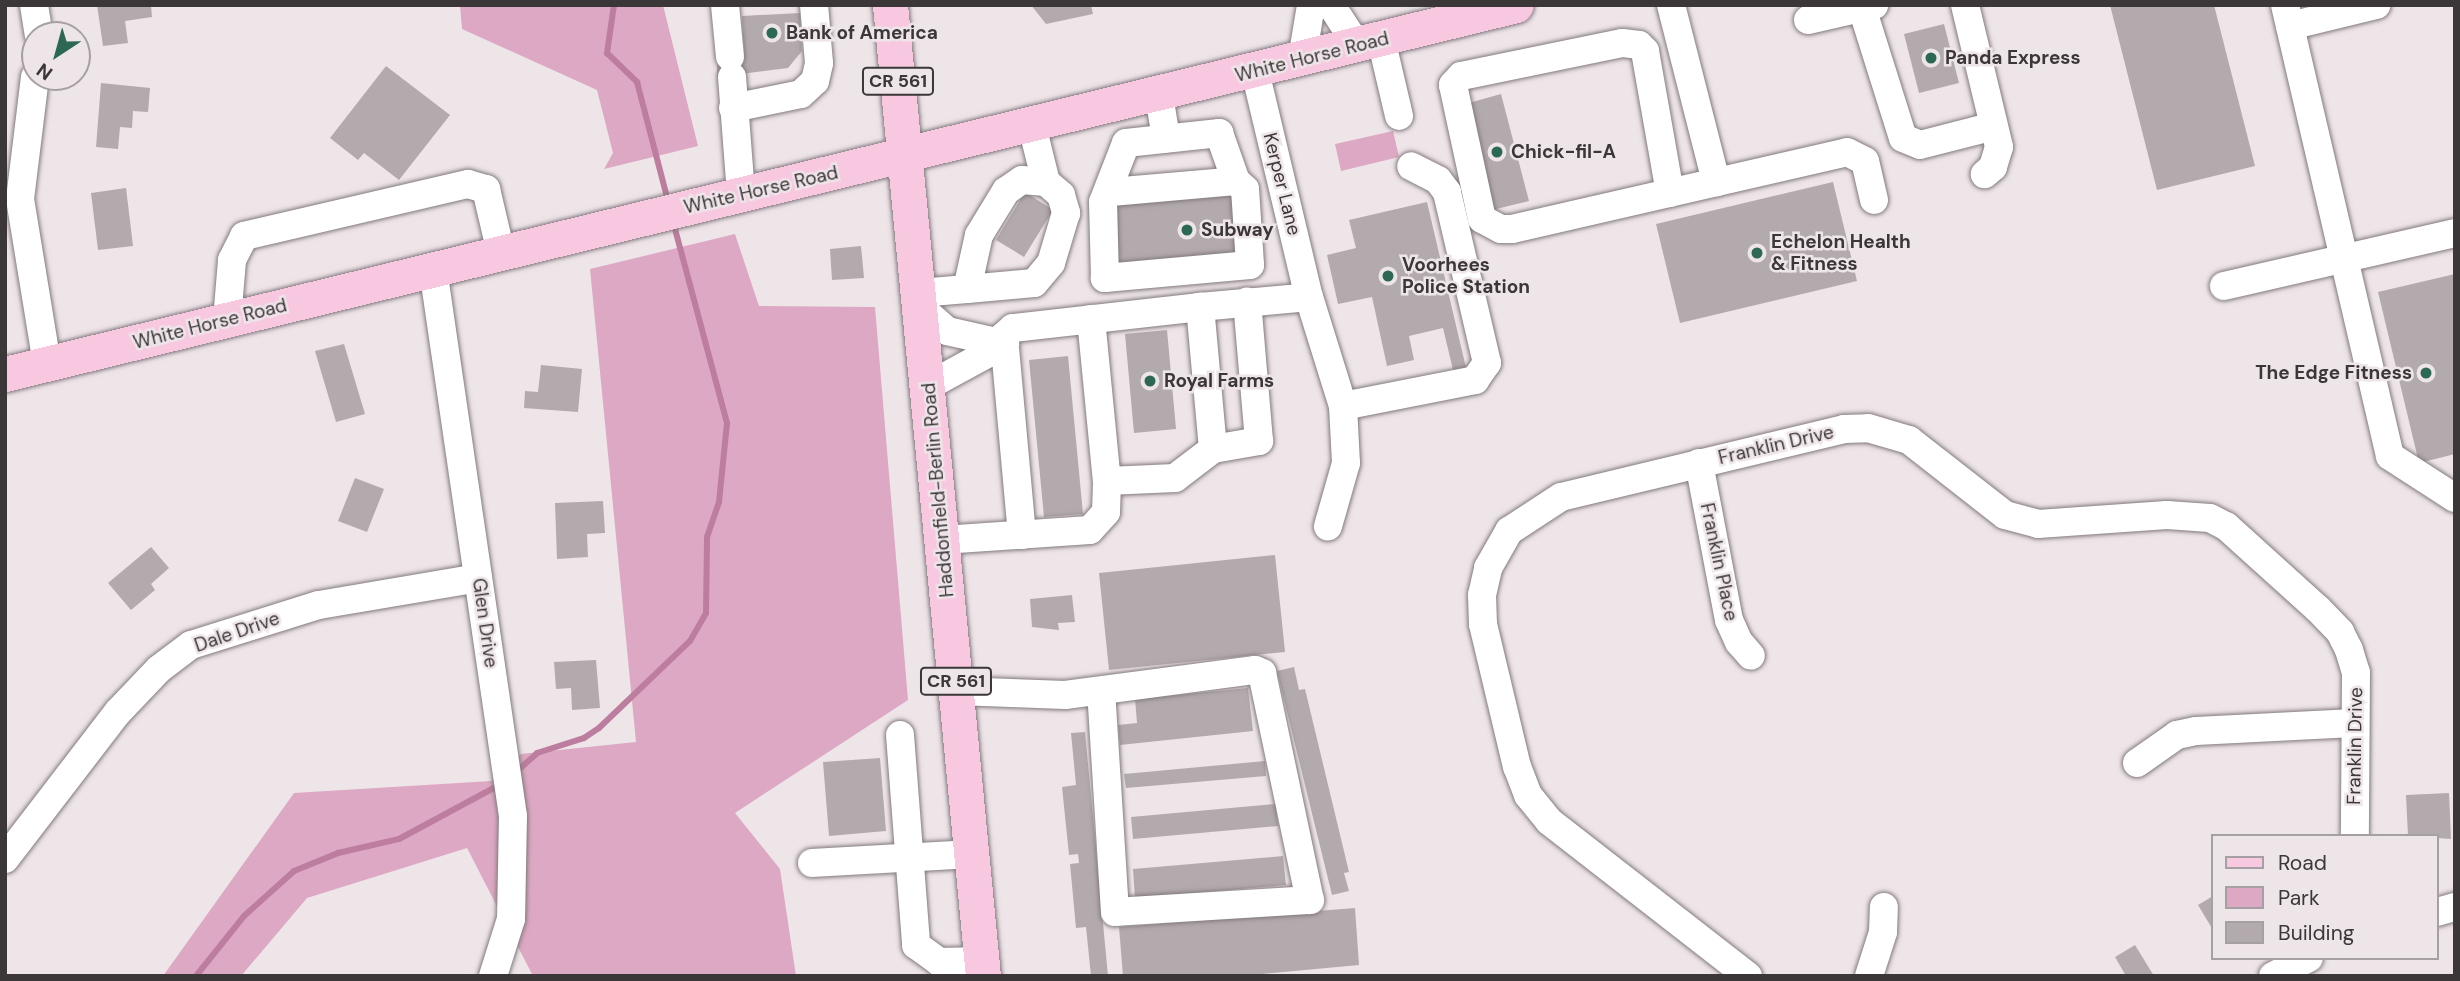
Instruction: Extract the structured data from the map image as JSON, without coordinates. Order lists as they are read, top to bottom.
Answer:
{
  "streets": {
    "main road": ["White Horse Road", "CR 561", "Haddonfield-Berlin Road"],
    "street": [
      "Kerper Lane",
      "Franklin Drive",
      "Franklin Place",
      "Glen Drive",
      "Dale Drive"
    ]
  },
  "crossings": [
    ["White Horse Road", "Kerper Lane"],
    ["White Horse Road", "Haddonfield-Berlin Road"],
    ["White Horse Road", "Glen Drive"],
    ["Franklin Drive", "Franklin Place"],
    ["Glen Drive", "Dale Drive"]
  ],
  "places": [
    "Bank of America",
    "Panda Express",
    "Chick-fil-A",
    "Subway",
    "Echelon Health & Fitness",
    "Voorhees Police Station",
    "The Edge Fitness",
    "Royal Farms"
  ],
  "legend": ["Road", "Park", "Building"],
  "north": "bottom left"
}
